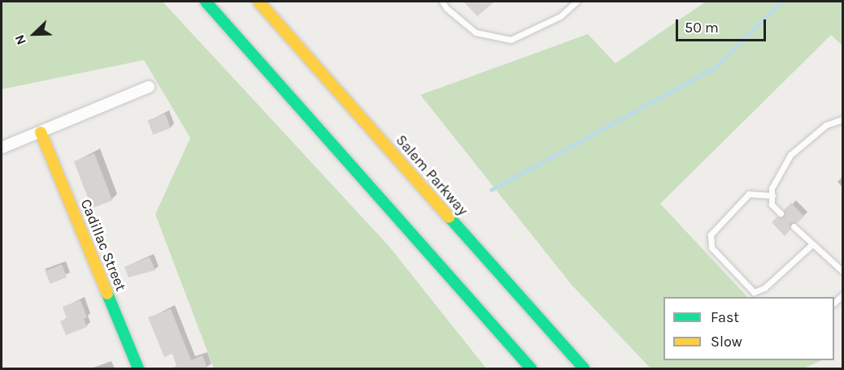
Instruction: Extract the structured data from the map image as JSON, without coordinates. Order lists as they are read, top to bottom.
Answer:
{
  "streets": {
    "main road": ["Salem Parkway", "Cadillac Street"]
  },
  "legend": ["Fast", "Slow"],
  "scale_bar": "50 m",
  "north": "bottom left"
}
